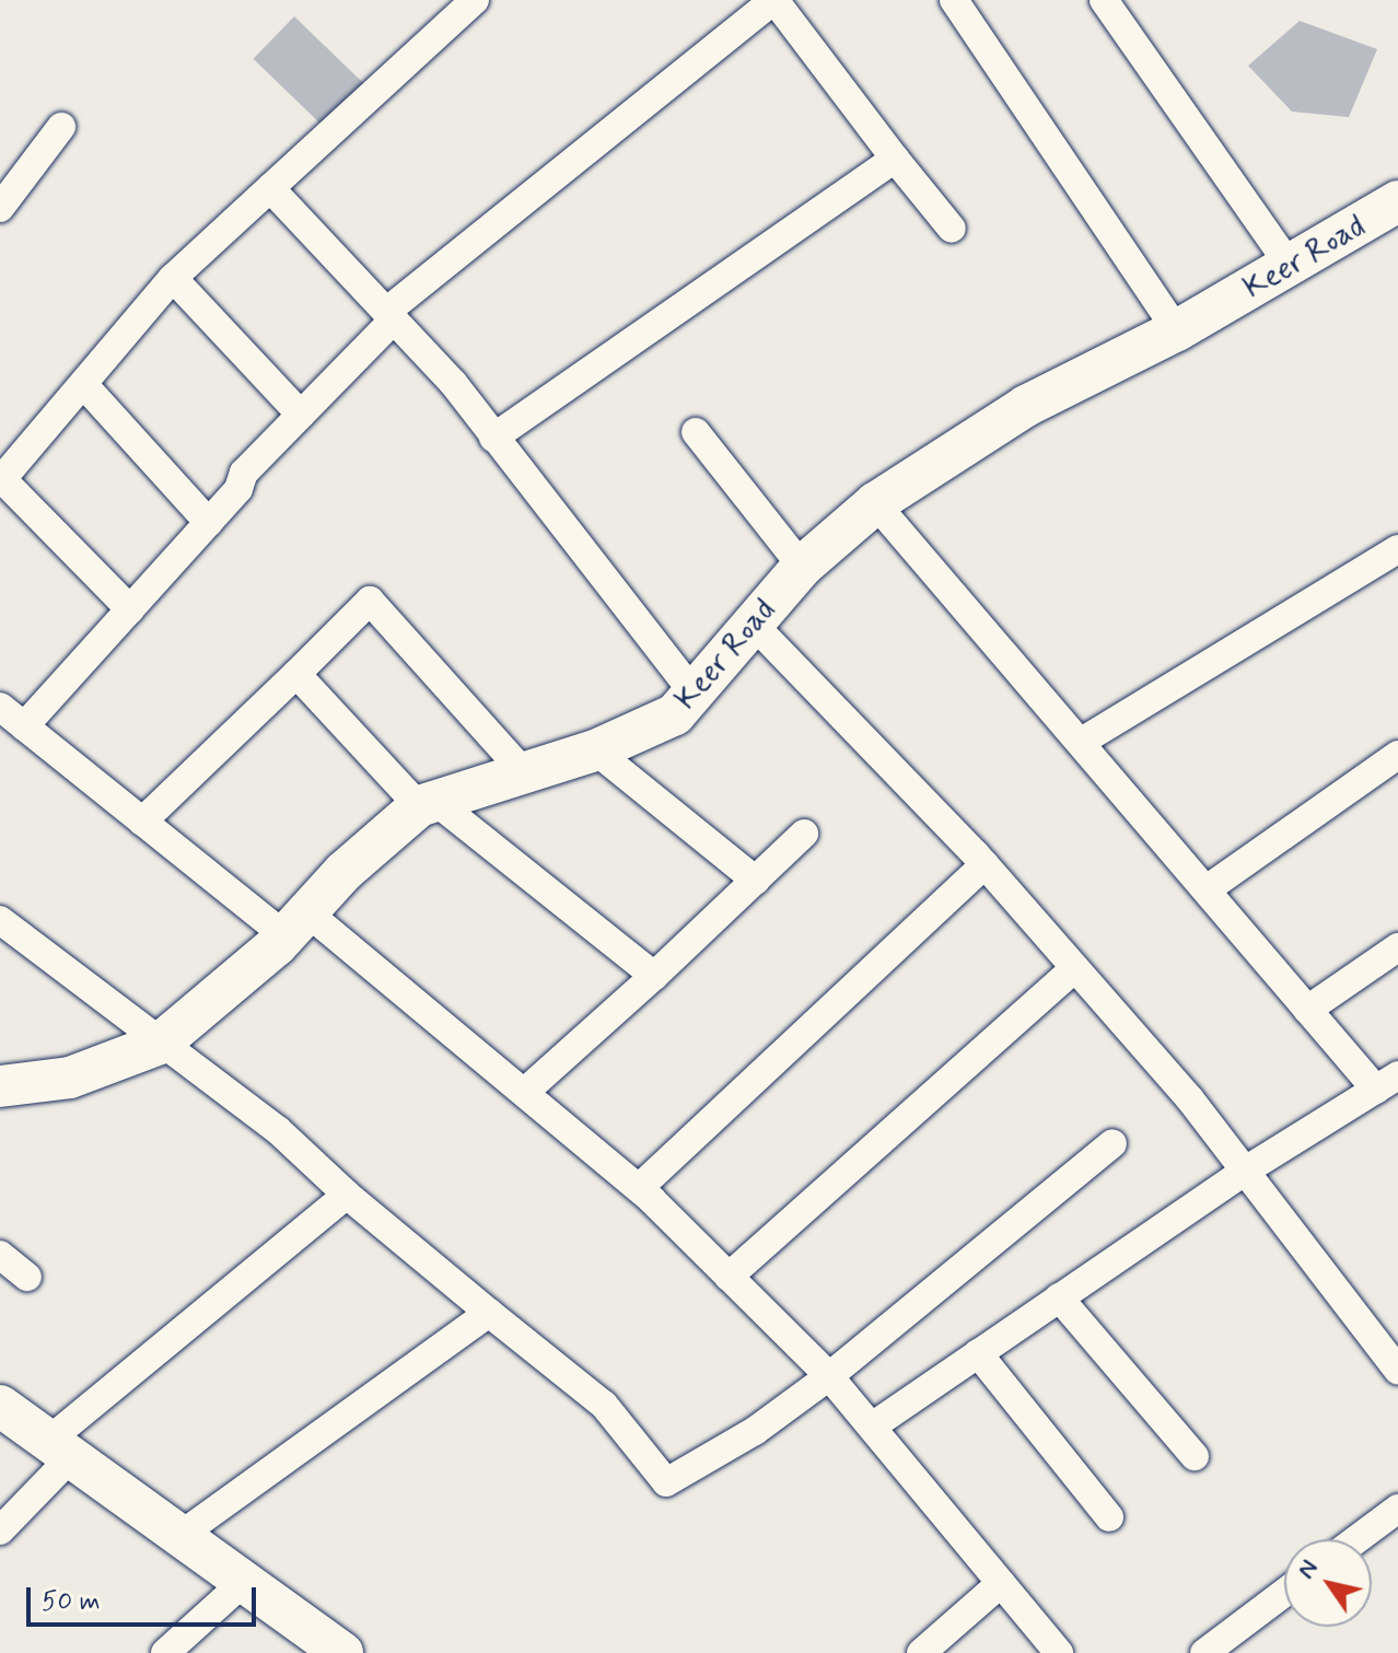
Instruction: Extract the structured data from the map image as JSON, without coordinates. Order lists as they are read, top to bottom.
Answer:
{
  "streets": {
    "street": ["Keer Road"]
  },
  "scale_bar": "50 m",
  "north": "top left"
}
